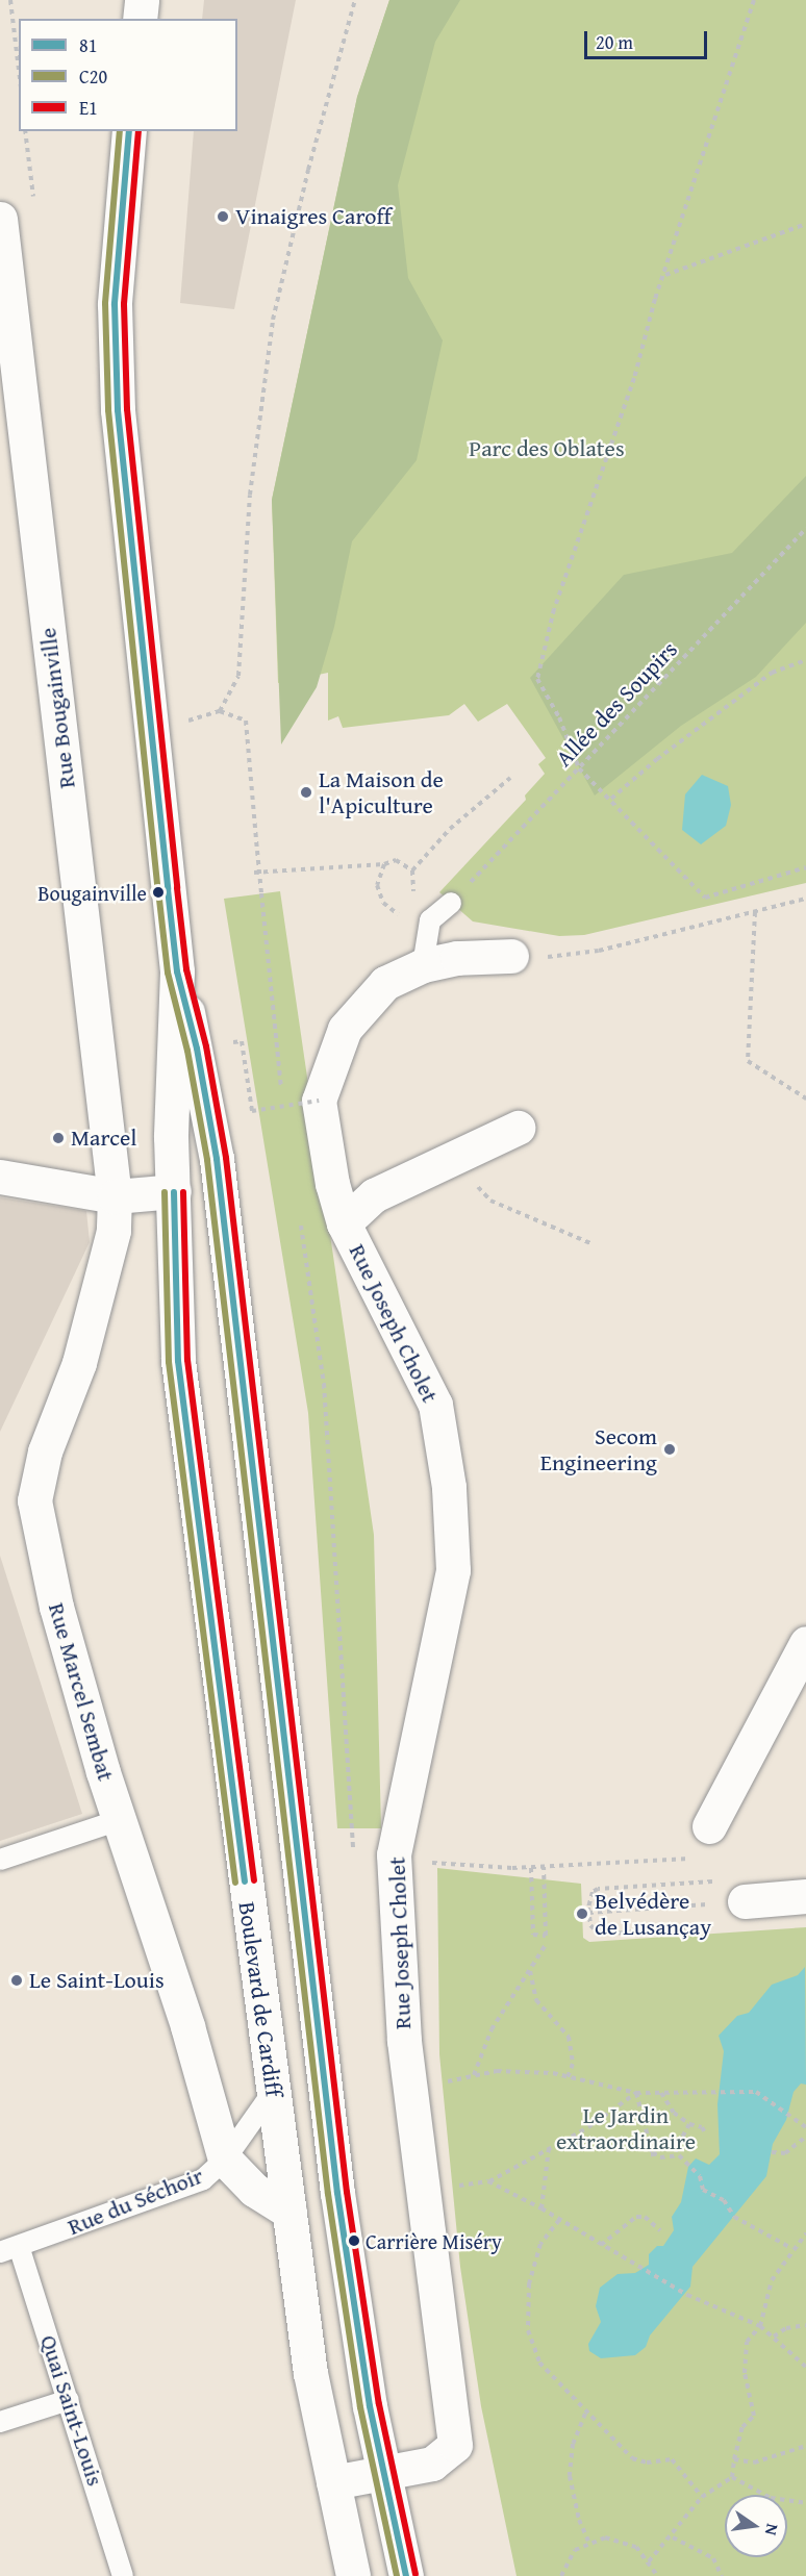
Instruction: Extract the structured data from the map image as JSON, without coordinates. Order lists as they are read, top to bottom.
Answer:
{
  "streets": {
    "street": [
      "Rue Bougainville",
      "Rue Joseph Cholet",
      "Rue Marcel Sembat",
      "Boulevard de Cardiff"
    ],
    "lane": ["Rue du Séchoir", "Quai Saint-Louis"],
    "path": ["Allée des Soupirs"]
  },
  "crossings": [
    ["Rue Bougainville", "Rue Marcel Sembat"],
    ["Rue Joseph Cholet", "Boulevard de Cardiff"],
    ["Rue Marcel Sembat", "Boulevard de Cardiff"],
    ["Rue Marcel Sembat", "Rue du Séchoir"],
    ["Boulevard de Cardiff", "Rue du Séchoir"],
    ["Rue du Séchoir", "Quai Saint-Louis"]
  ],
  "parks": ["Parc des Oblates", "Le Jardin extraordinaire"],
  "places": [
    "Vinaigres Caroff",
    "La Maison de l'Apiculture",
    "Bougainville",
    "Marcel",
    "Secom Engineering",
    "Belvédère de Lusançay",
    "Le Saint-Louis",
    "Carrière Miséry"
  ],
  "lines": ["transit line 81", "transit line C20", "transit line E1"],
  "legend": ["81", "C20", "E1"],
  "scale_bar": "20 m",
  "north": "right"
}
